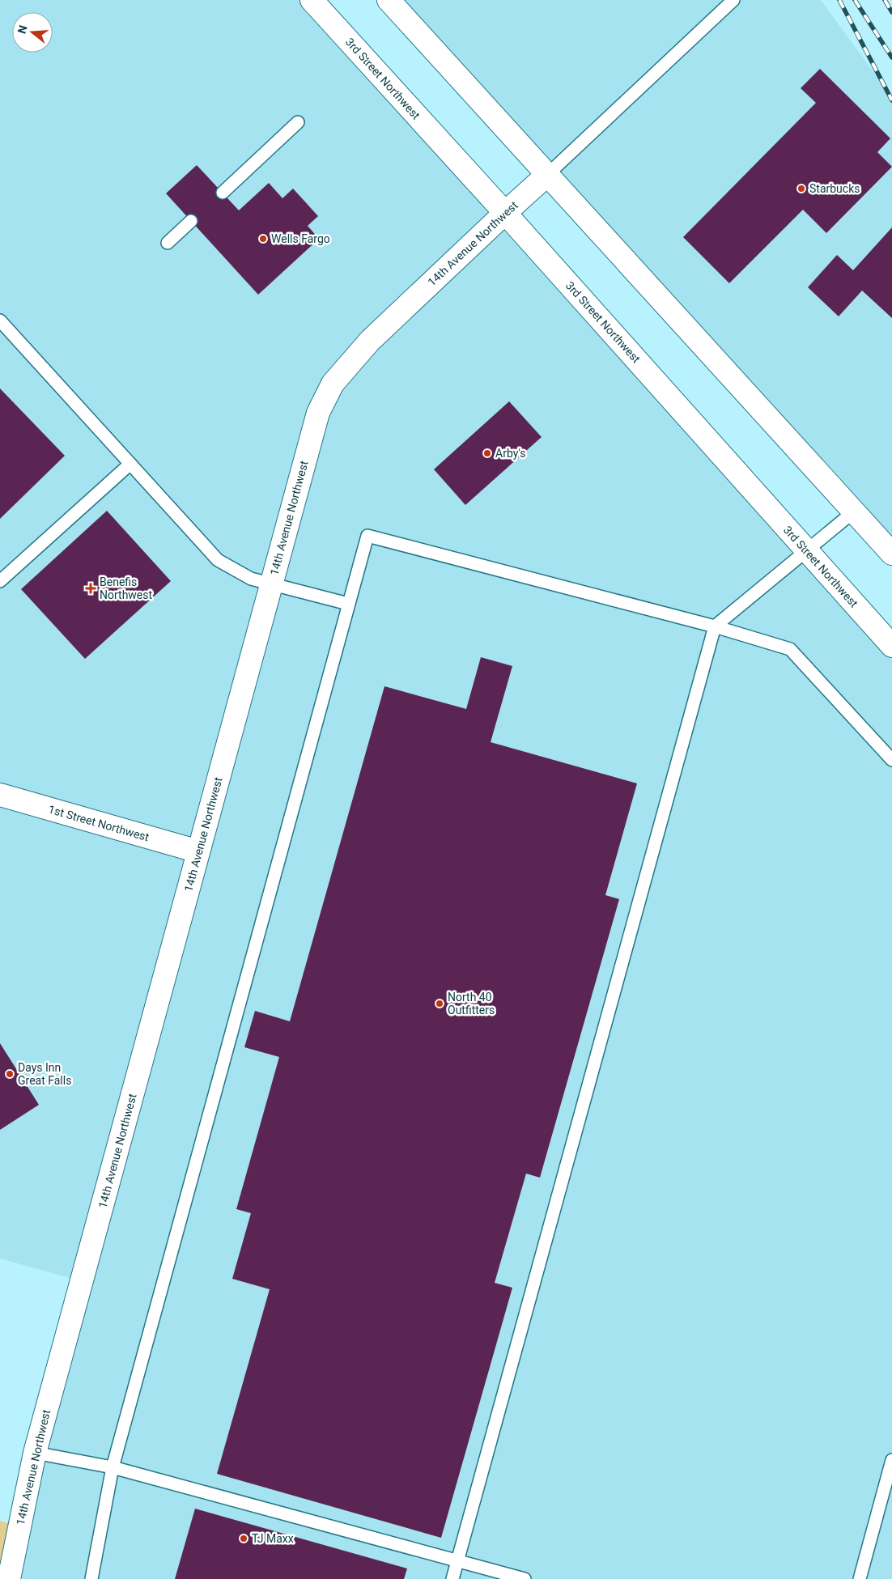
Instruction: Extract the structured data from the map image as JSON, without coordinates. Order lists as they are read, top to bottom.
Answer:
{
  "streets": {
    "main road": ["3rd Street Northwest", "14th Avenue Northwest", "1st Street Northwest"]
  },
  "crossings": [
    ["3rd Street Northwest", "14th Avenue Northwest"],
    ["14th Avenue Northwest", "1st Street Northwest"]
  ],
  "places": {
    "other": [
      "Starbucks",
      "Wells Fargo",
      "Arby's",
      "North 40 Outfitters",
      "Days Inn Great Falls",
      "TJ Maxx"
    ],
    "health": ["Benefis Northwest"]
  },
  "north": "left"
}
